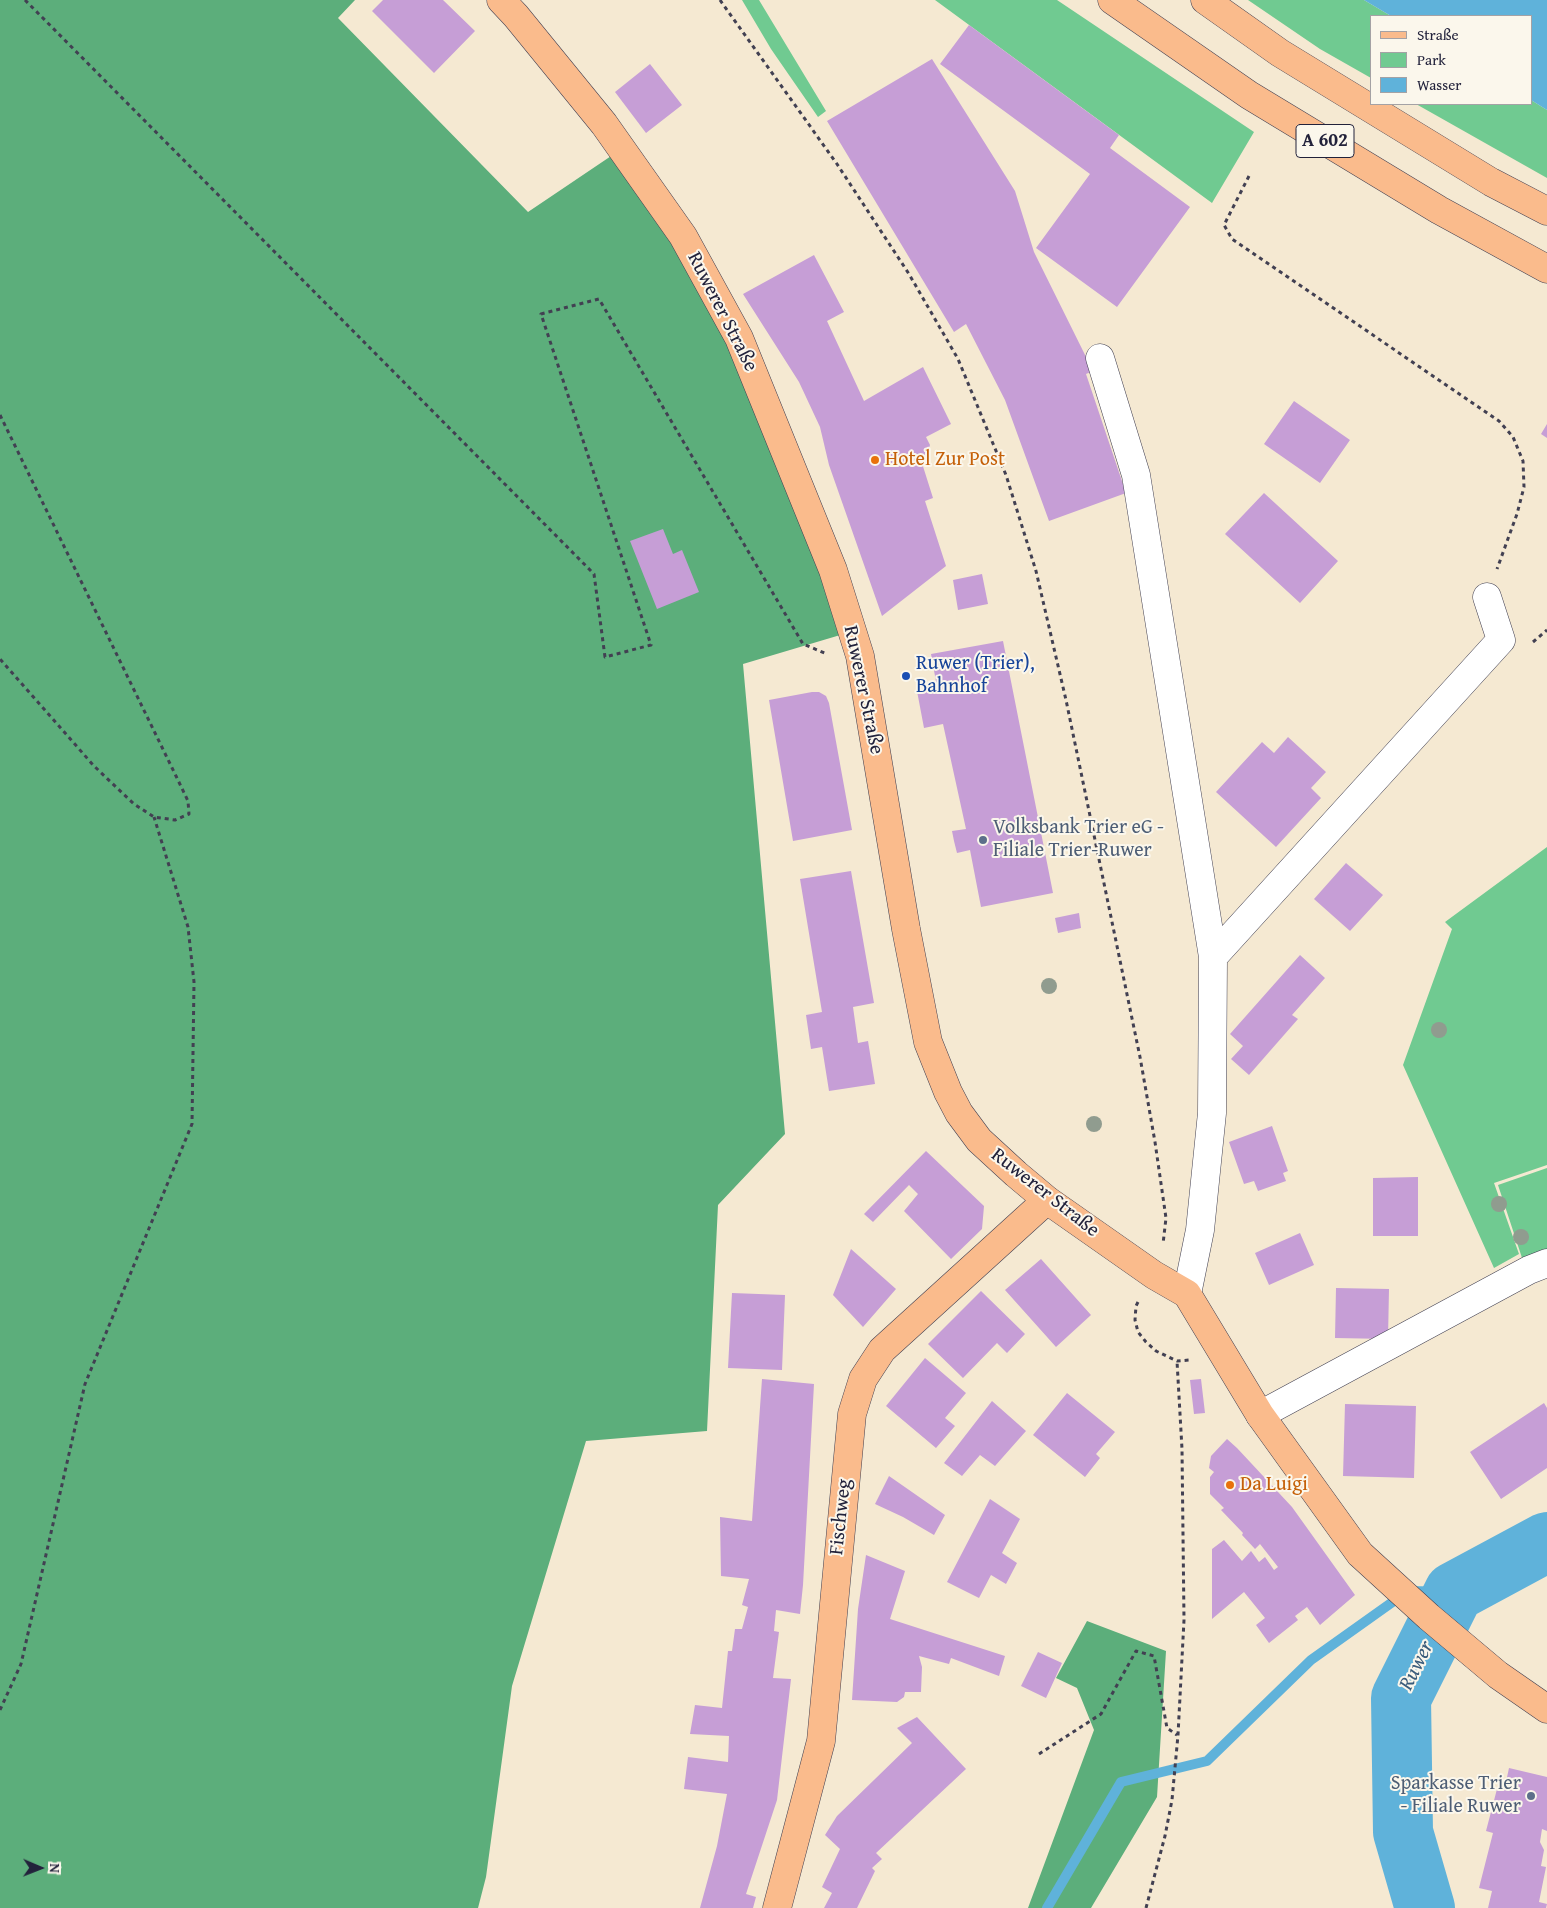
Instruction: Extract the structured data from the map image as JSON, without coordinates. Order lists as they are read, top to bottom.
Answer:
{
  "streets": {
    "main road": ["A 602", "Ruwerer Straße", "Fischweg"]
  },
  "crossings": [
    ["Ruwerer Straße", "Fischweg"]
  ],
  "water": ["Ruwer"],
  "places": [
    "Hotel Zur Post",
    "Ruwer (Trier), Bahnhof",
    "Volksbank Trier eG - Filiale Trier-Ruwer",
    "Da Luigi",
    "Sparkasse Trier - Filiale Ruwer"
  ],
  "legend": ["Straße", "Park", "Wasser"],
  "north": "right"
}
